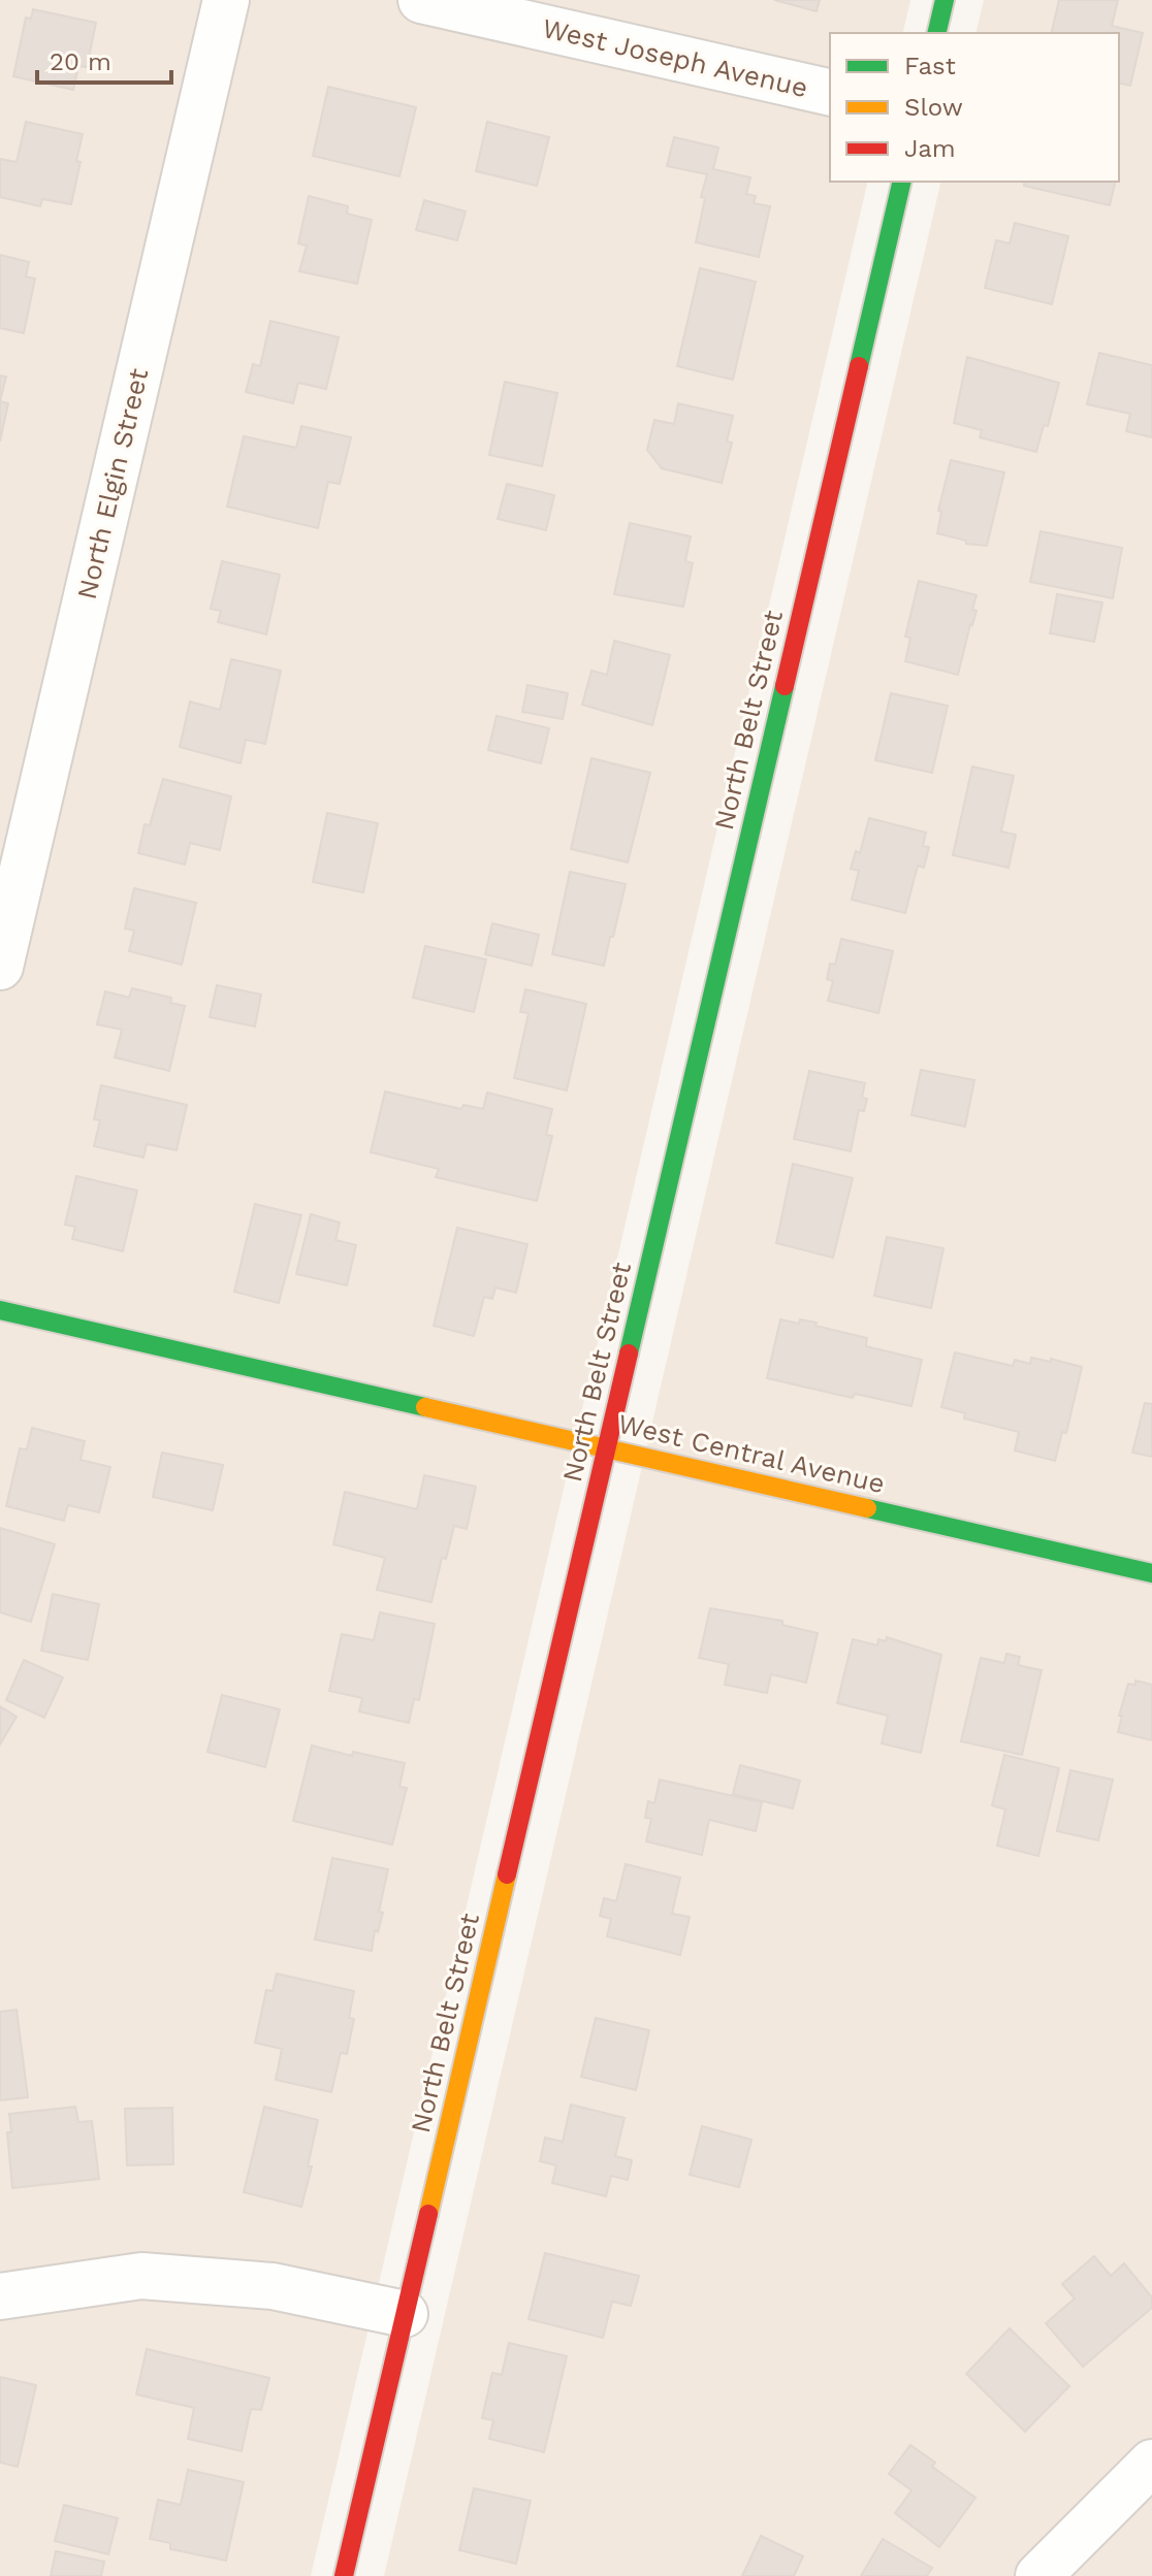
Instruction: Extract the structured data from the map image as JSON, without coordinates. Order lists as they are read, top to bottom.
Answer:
{
  "streets": {
    "street": [
      "West Joseph Avenue",
      "North Elgin Street",
      "North Belt Street",
      "West Central Avenue"
    ]
  },
  "crossings": [
    ["North Belt Street", "West Central Avenue"]
  ],
  "legend": ["Fast", "Slow", "Jam"],
  "scale_bar": "20 m"
}
